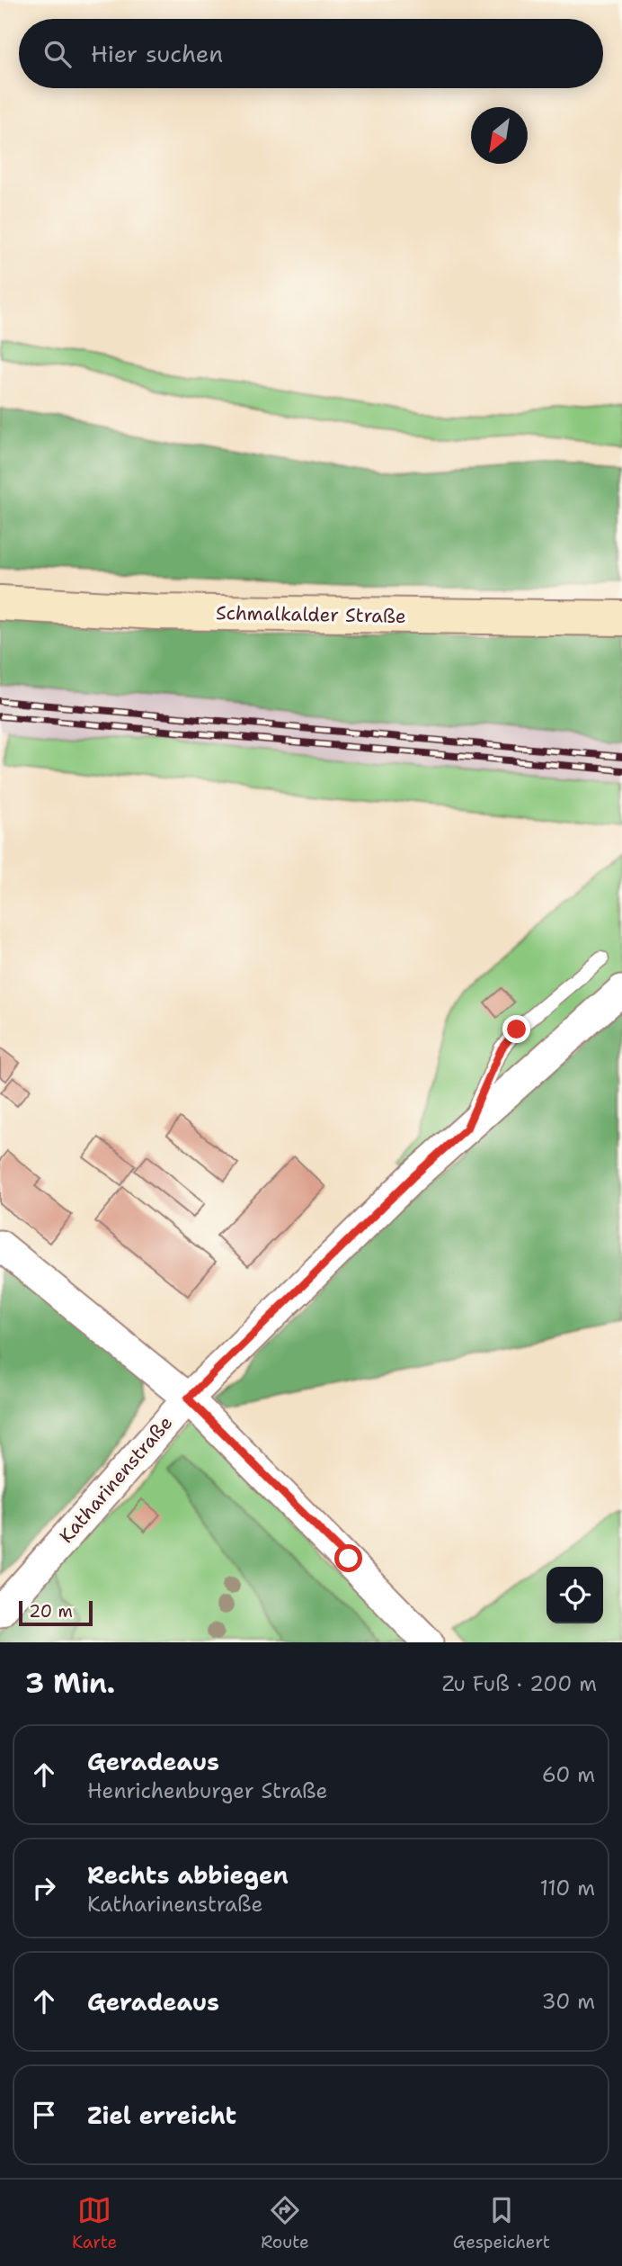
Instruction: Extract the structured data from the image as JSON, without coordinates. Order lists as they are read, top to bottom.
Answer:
{
  "streets": {
    "main road": ["Schmalkalder Straße"],
    "street": ["Katharinenstraße"]
  },
  "scale_bar": "20 m",
  "north": "bottom left",
  "page": {
    "search": "Hier suchen",
    "scale": "20 m",
    "heading": ["3 Min.", "Zu Fuß · 200 m"],
    "list": [
      ["Geradeaus", "Henrichenburger Straße", "60 m"],
      ["Rechts abbiegen", "Katharinenstraße", "110 m"],
      ["Geradeaus", "30 m"],
      "Ziel erreicht"
    ],
    "nav": ["Karte", "Route", "Gespeichert"]
  }
}
